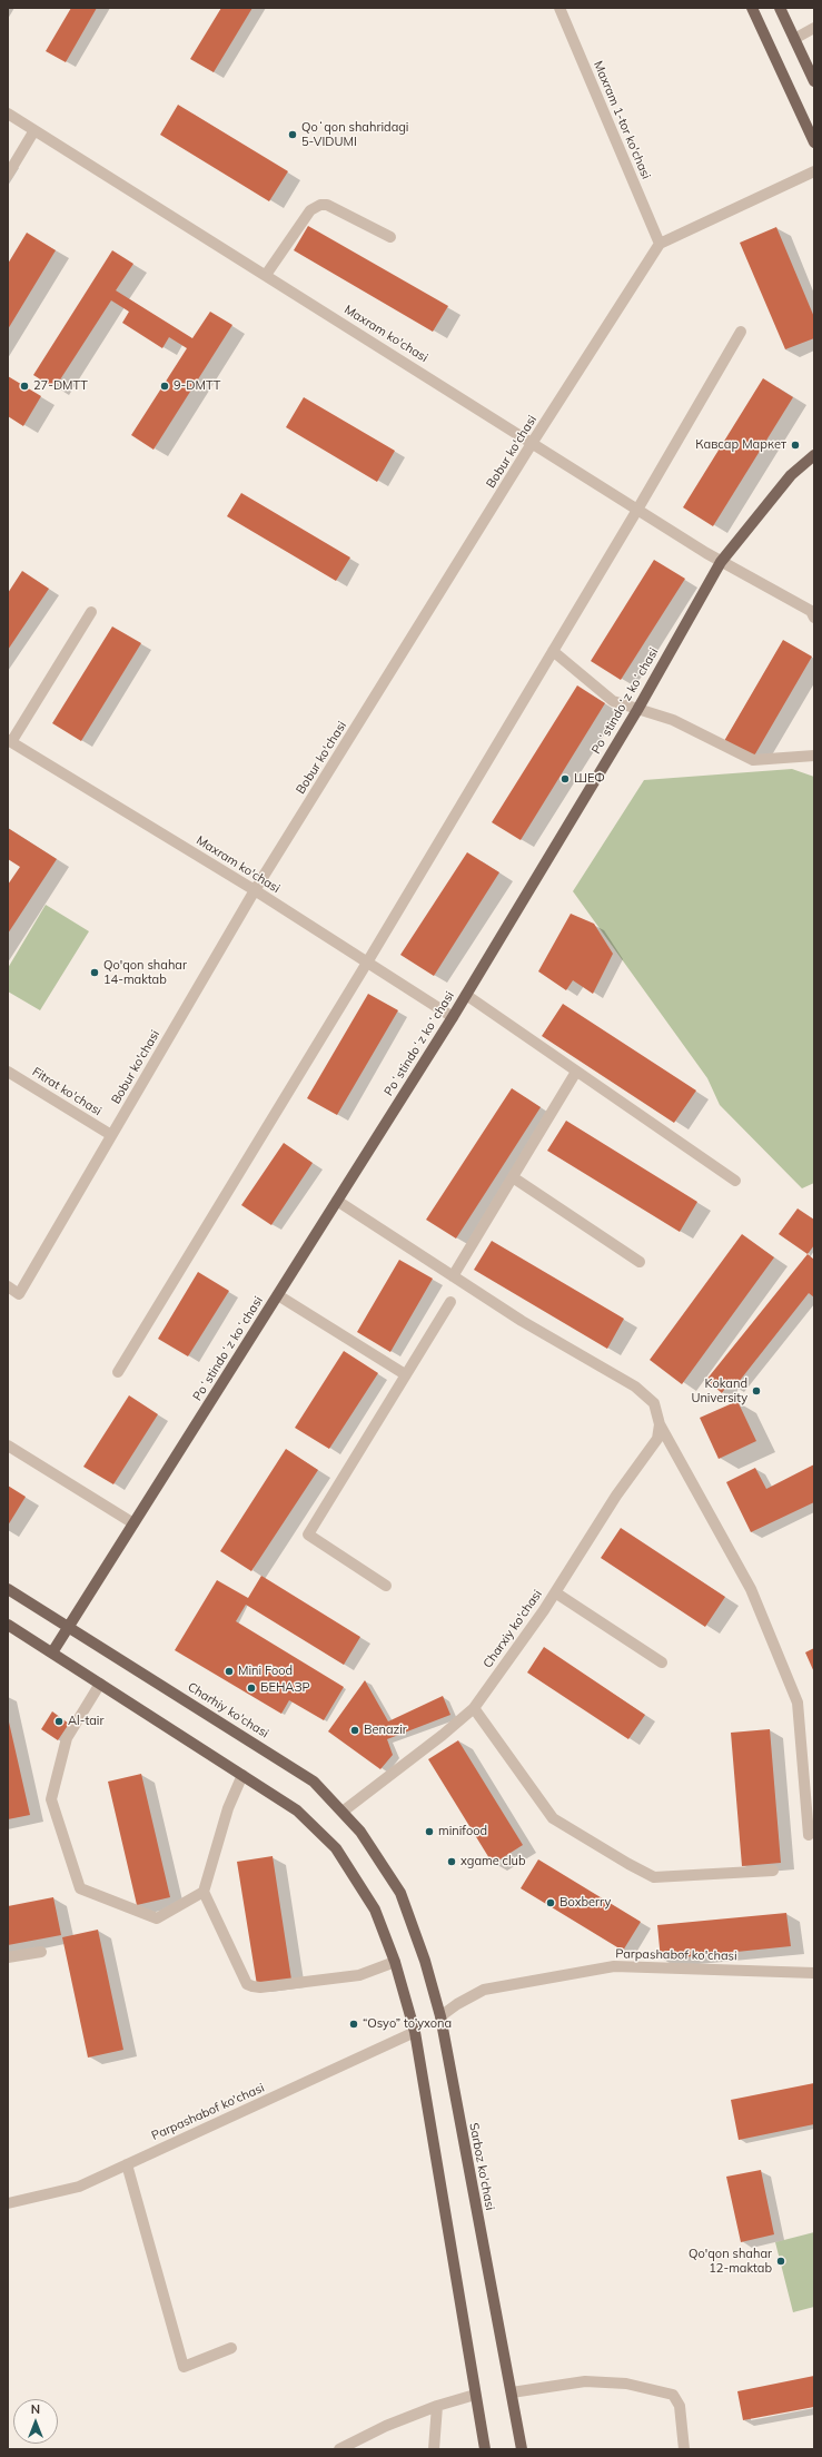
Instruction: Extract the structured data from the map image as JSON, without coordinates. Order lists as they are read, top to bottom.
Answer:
{
  "streets": {
    "main road": ["Poʻstindoʻz koʻchasi", "Charhiy ko'chasi", "Sarboz ko'chasi"],
    "street": [
      "Maxram 1-tor ko'chasi",
      "Maxram ko'chasi",
      "Bobur ko'chasi",
      "Fitrat ko'chasi",
      "Charxiy ko'chasi",
      "Parpashabof ko'chasi"
    ]
  },
  "crossings": [
    ["Maxram 1-tor ko'chasi", "Bobur ko'chasi"],
    ["Maxram ko'chasi", "Bobur ko'chasi"],
    ["Maxram ko'chasi", "Poʻstindoʻz koʻchasi"],
    ["Bobur ko'chasi", "Fitrat ko'chasi"],
    ["Poʻstindoʻz koʻchasi", "Charhiy ko'chasi"],
    ["Charxiy ko'chasi", "Charhiy ko'chasi"],
    ["Charhiy ko'chasi", "Sarboz ko'chasi"],
    ["Parpashabof ko'chasi", "Sarboz ko'chasi"]
  ],
  "places": [
    "Qoʻqon shahridagi 5-VIDUMI",
    "27-DMTT",
    "9-DMTT",
    "Кавсар Маркет",
    "ШЕФ",
    "Qo'qon shahar 14-maktab",
    "Kokand University",
    "Mini Food",
    "БЕНАЗР",
    "Al-tair",
    "Benazir",
    "minifood",
    "xgame club",
    "Boxberry",
    "“Osyo” to’yxona",
    "Qo'qon shahar 12-maktab"
  ],
  "north": "top"
}
